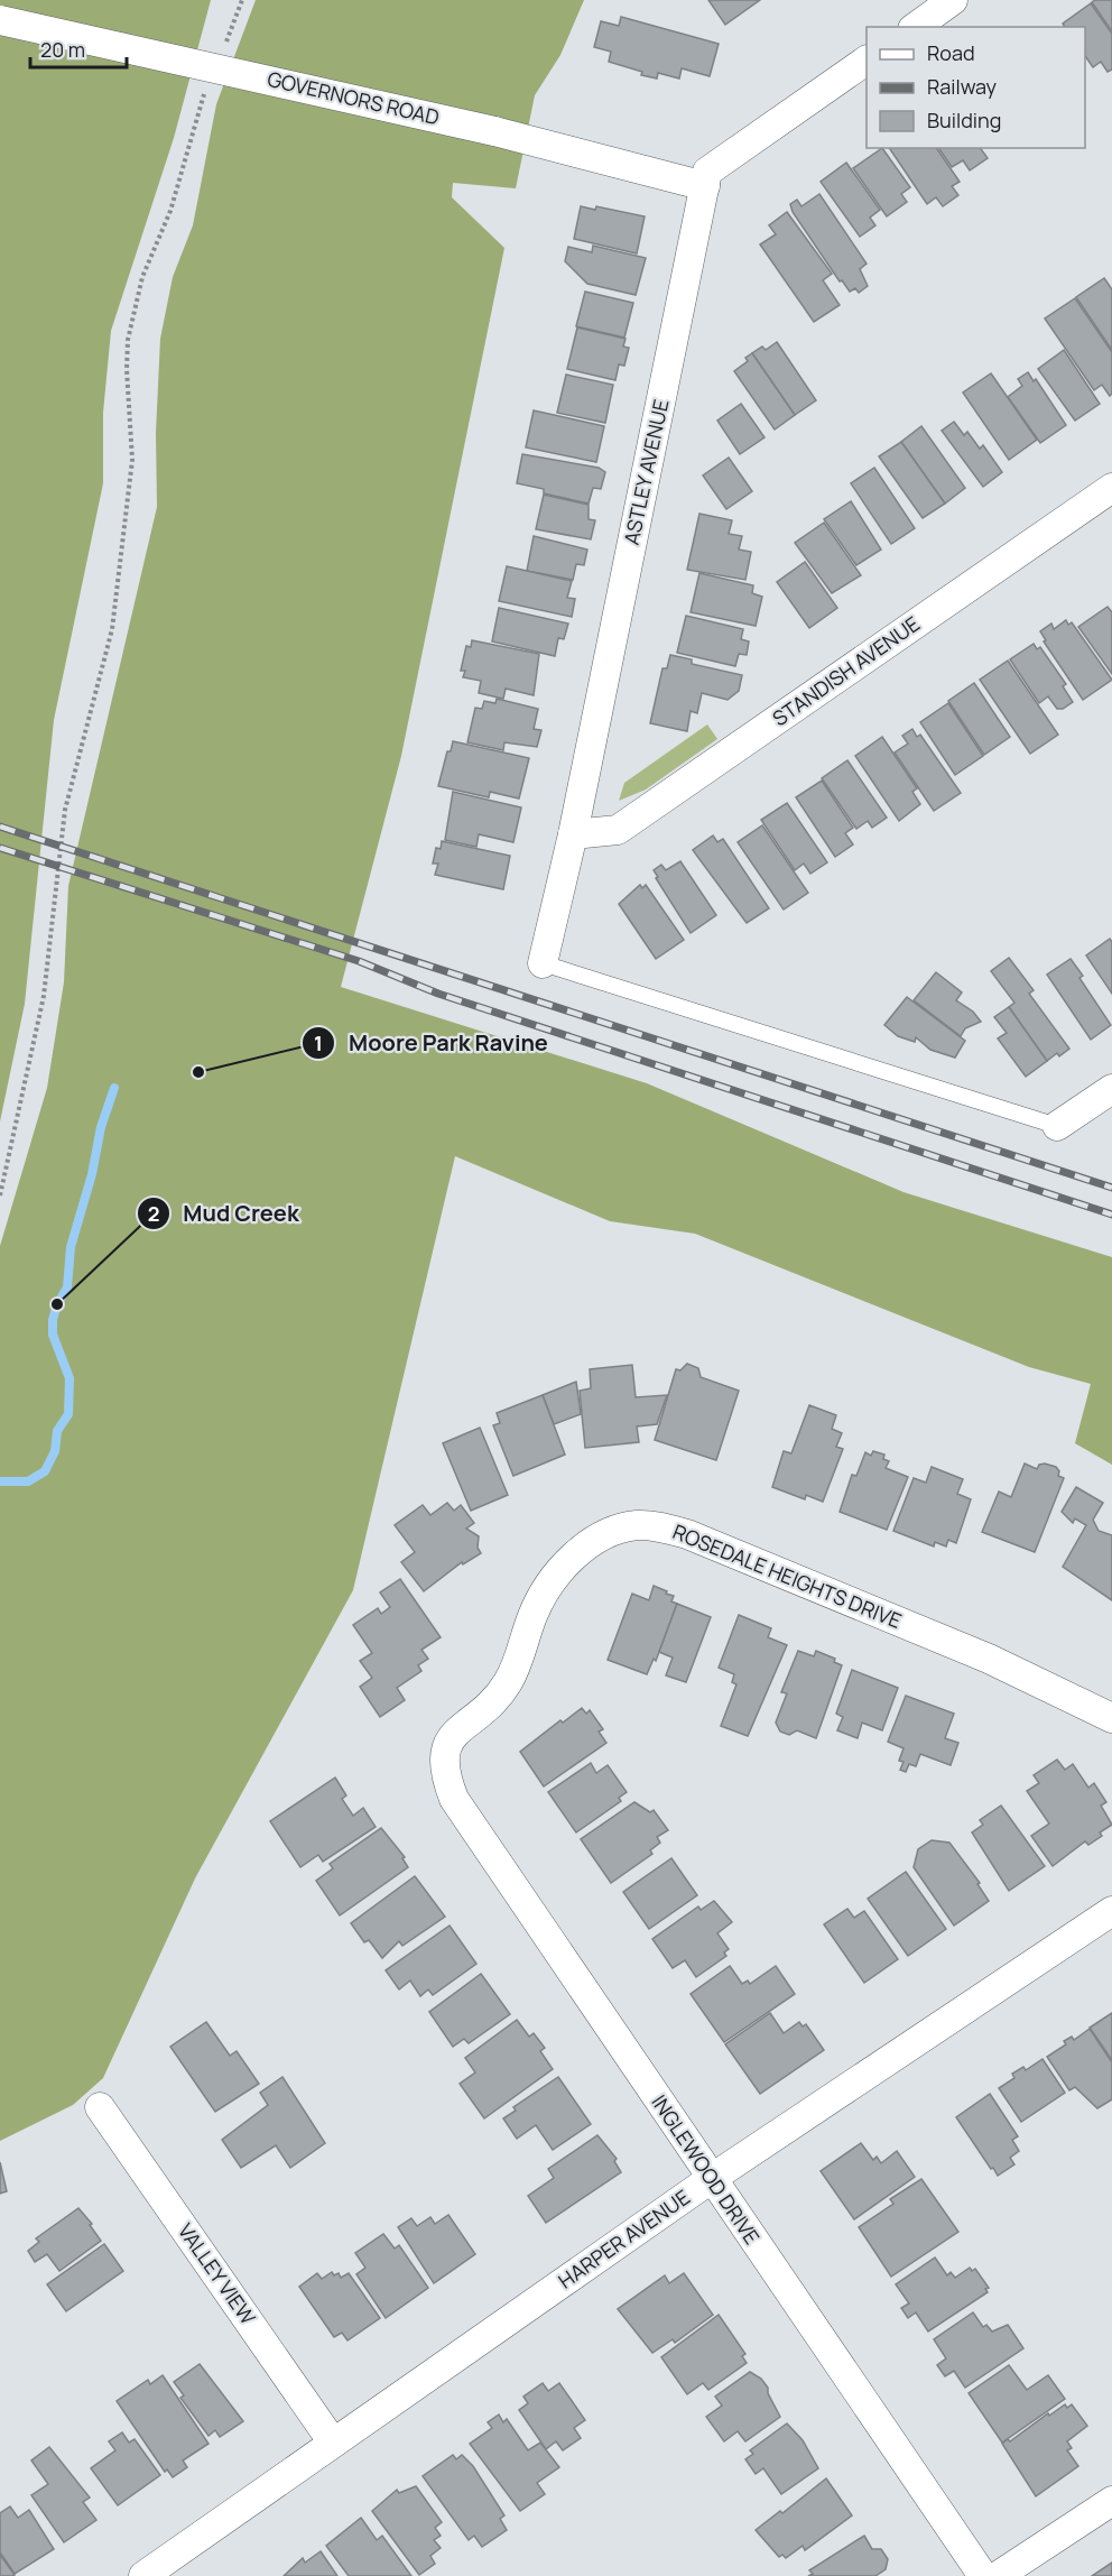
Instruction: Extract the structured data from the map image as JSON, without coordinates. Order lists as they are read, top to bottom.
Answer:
{
  "streets": {
    "street": [
      "GOVERNORS ROAD",
      "ASTLEY AVENUE",
      "STANDISH AVENUE",
      "ROSEDALE HEIGHTS DRIVE",
      "INGLEWOOD DRIVE",
      "HARPER AVENUE",
      "VALLEY VIEW"
    ]
  },
  "crossings": [
    ["GOVERNORS ROAD", "ASTLEY AVENUE"],
    ["ASTLEY AVENUE", "STANDISH AVENUE"],
    ["ROSEDALE HEIGHTS DRIVE", "INGLEWOOD DRIVE"],
    ["INGLEWOOD DRIVE", "HARPER AVENUE"],
    ["HARPER AVENUE", "VALLEY VIEW"]
  ],
  "places": ["Moore Park Ravine", "Mud Creek"],
  "legend": ["Road", "Railway", "Building"],
  "scale_bar": "20 m"
}
